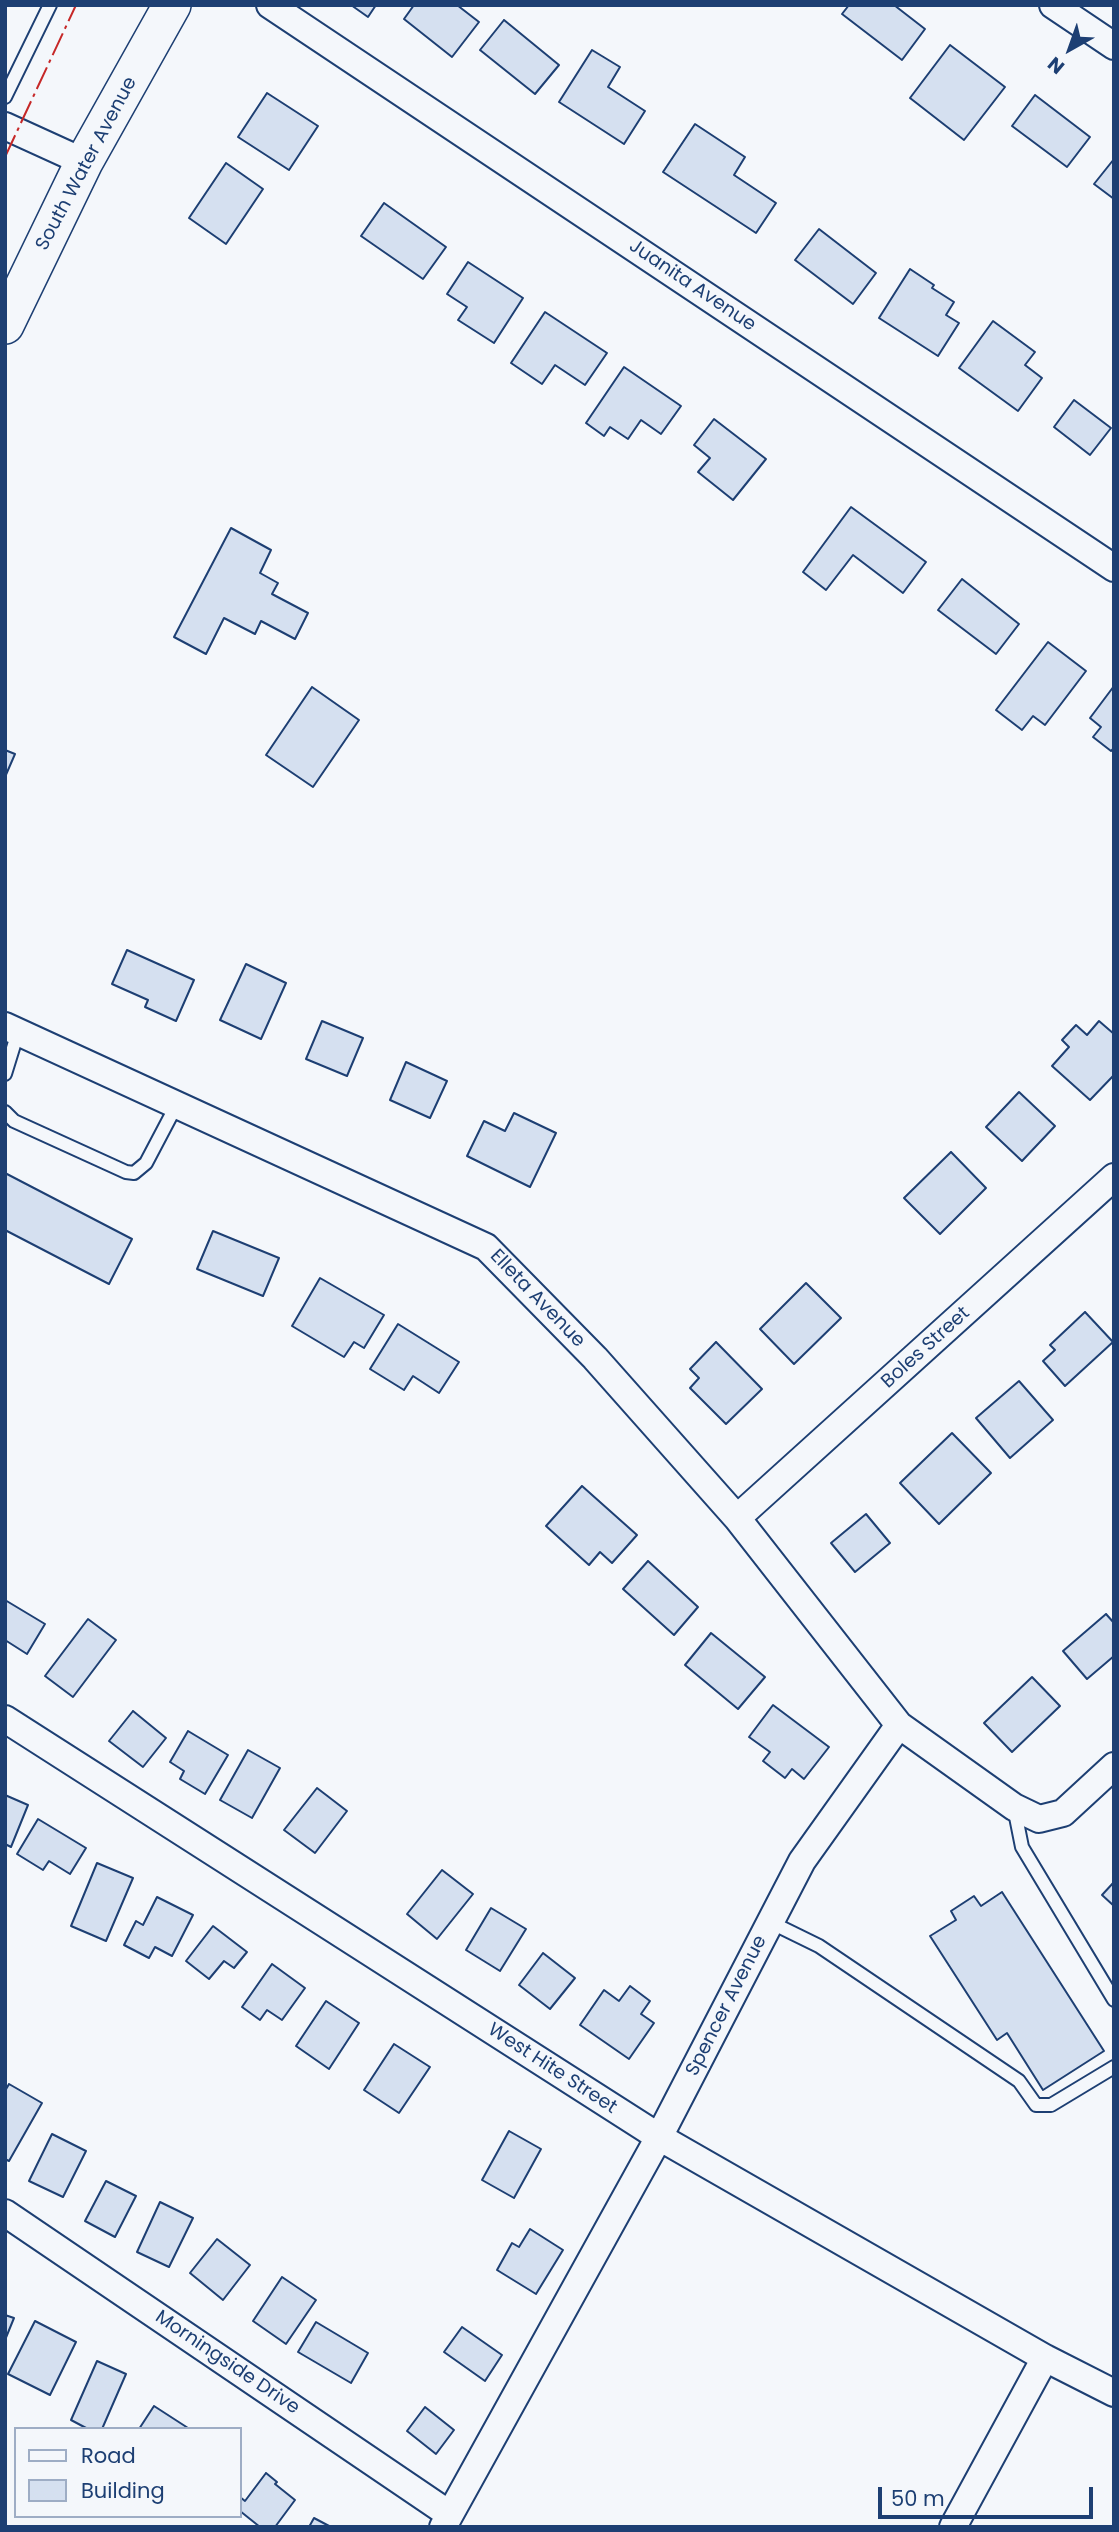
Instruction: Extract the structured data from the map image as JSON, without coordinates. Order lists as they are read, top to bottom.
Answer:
{
  "streets": {
    "main road": ["South Water Avenue"],
    "street": [
      "Juanita Avenue",
      "Elleta Avenue",
      "Boles Street",
      "Spencer Avenue",
      "West Hite Street",
      "Morningside Drive"
    ]
  },
  "crossings": [
    ["Elleta Avenue", "Boles Street"],
    ["Elleta Avenue", "Spencer Avenue"],
    ["Spencer Avenue", "West Hite Street"],
    ["Spencer Avenue", "Morningside Drive"]
  ],
  "legend": ["Road", "Building"],
  "scale_bar": "50 m",
  "north": "bottom left"
}
